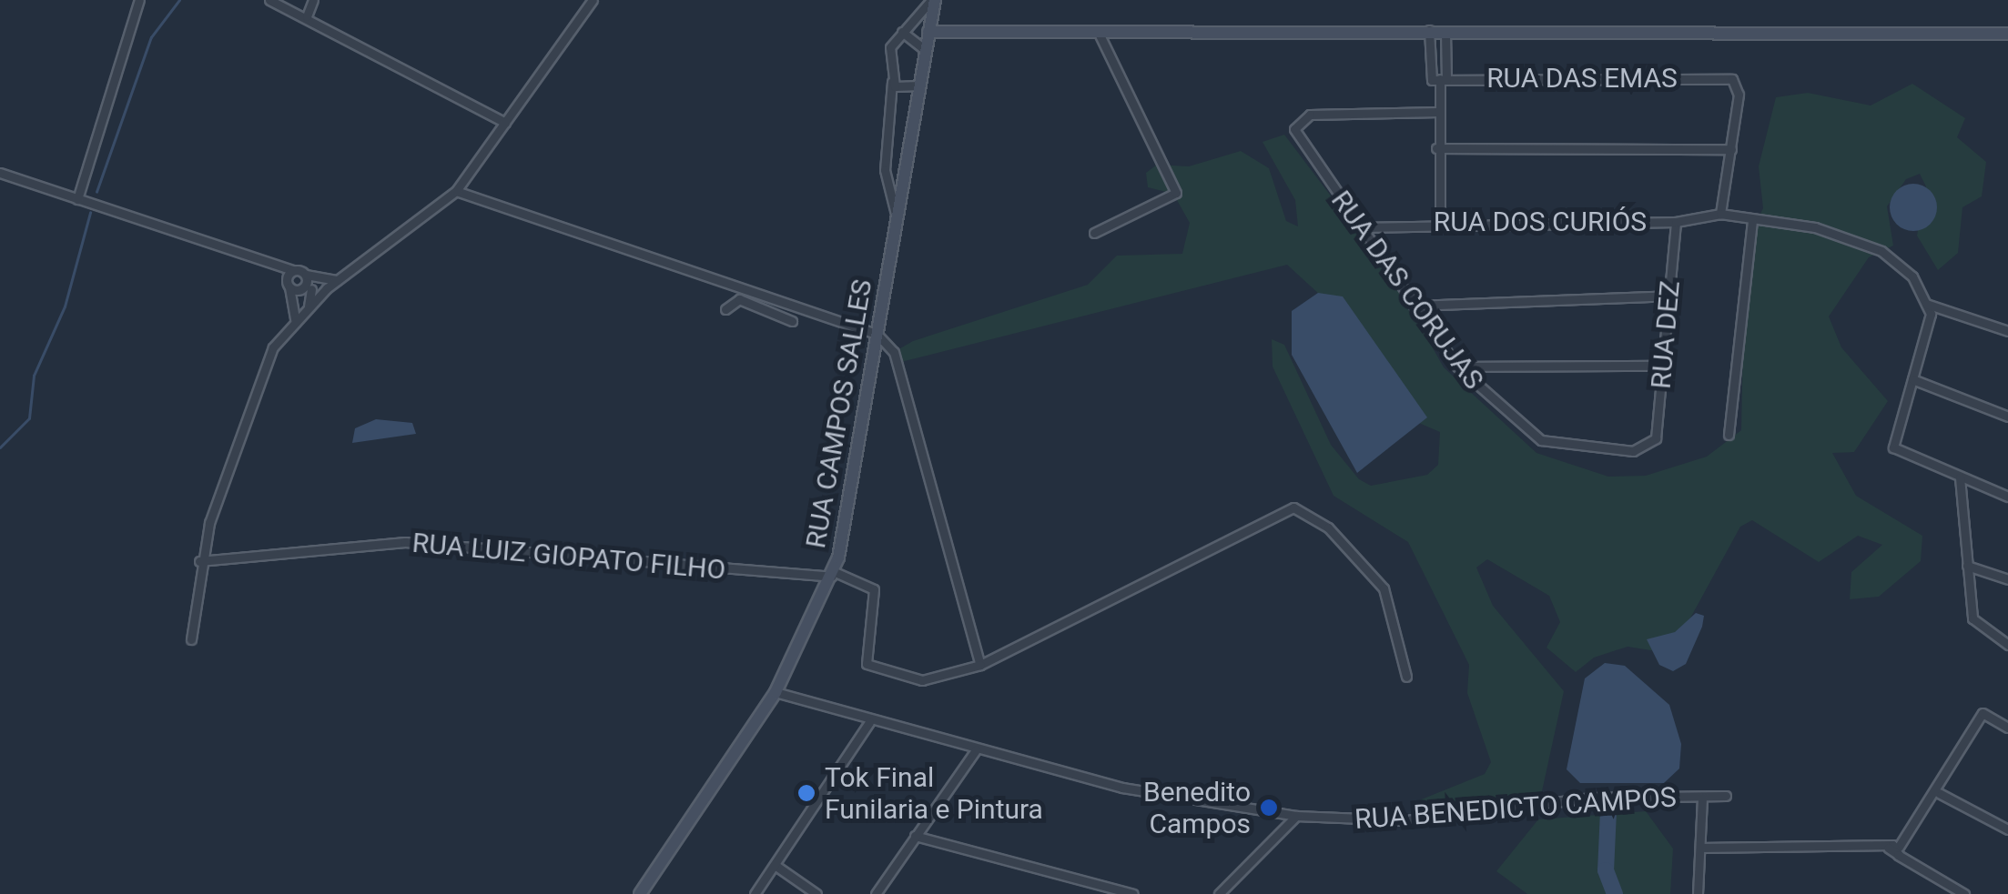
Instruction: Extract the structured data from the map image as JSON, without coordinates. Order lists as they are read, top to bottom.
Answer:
{
  "streets": {
    "street": [
      "RUA DAS EMAS",
      "RUA DOS CURIÓS",
      "RUA DAS CORUJAS",
      "RUA DEZ",
      "RUA CAMPOS SALLES",
      "RUA LUIZ GIOPATO FILHO",
      "RUA BENEDICTO CAMPOS"
    ]
  },
  "crossings": [
    ["RUA DOS CURIÓS", "RUA DAS CORUJAS"],
    ["RUA DOS CURIÓS", "RUA DEZ"],
    ["RUA DAS CORUJAS", "RUA DEZ"],
    ["RUA CAMPOS SALLES", "RUA LUIZ GIOPATO FILHO"],
    ["RUA CAMPOS SALLES", "RUA BENEDICTO CAMPOS"]
  ],
  "places": ["Tok Final Funilaria e Pintura", "Benedito Campos"]
}
